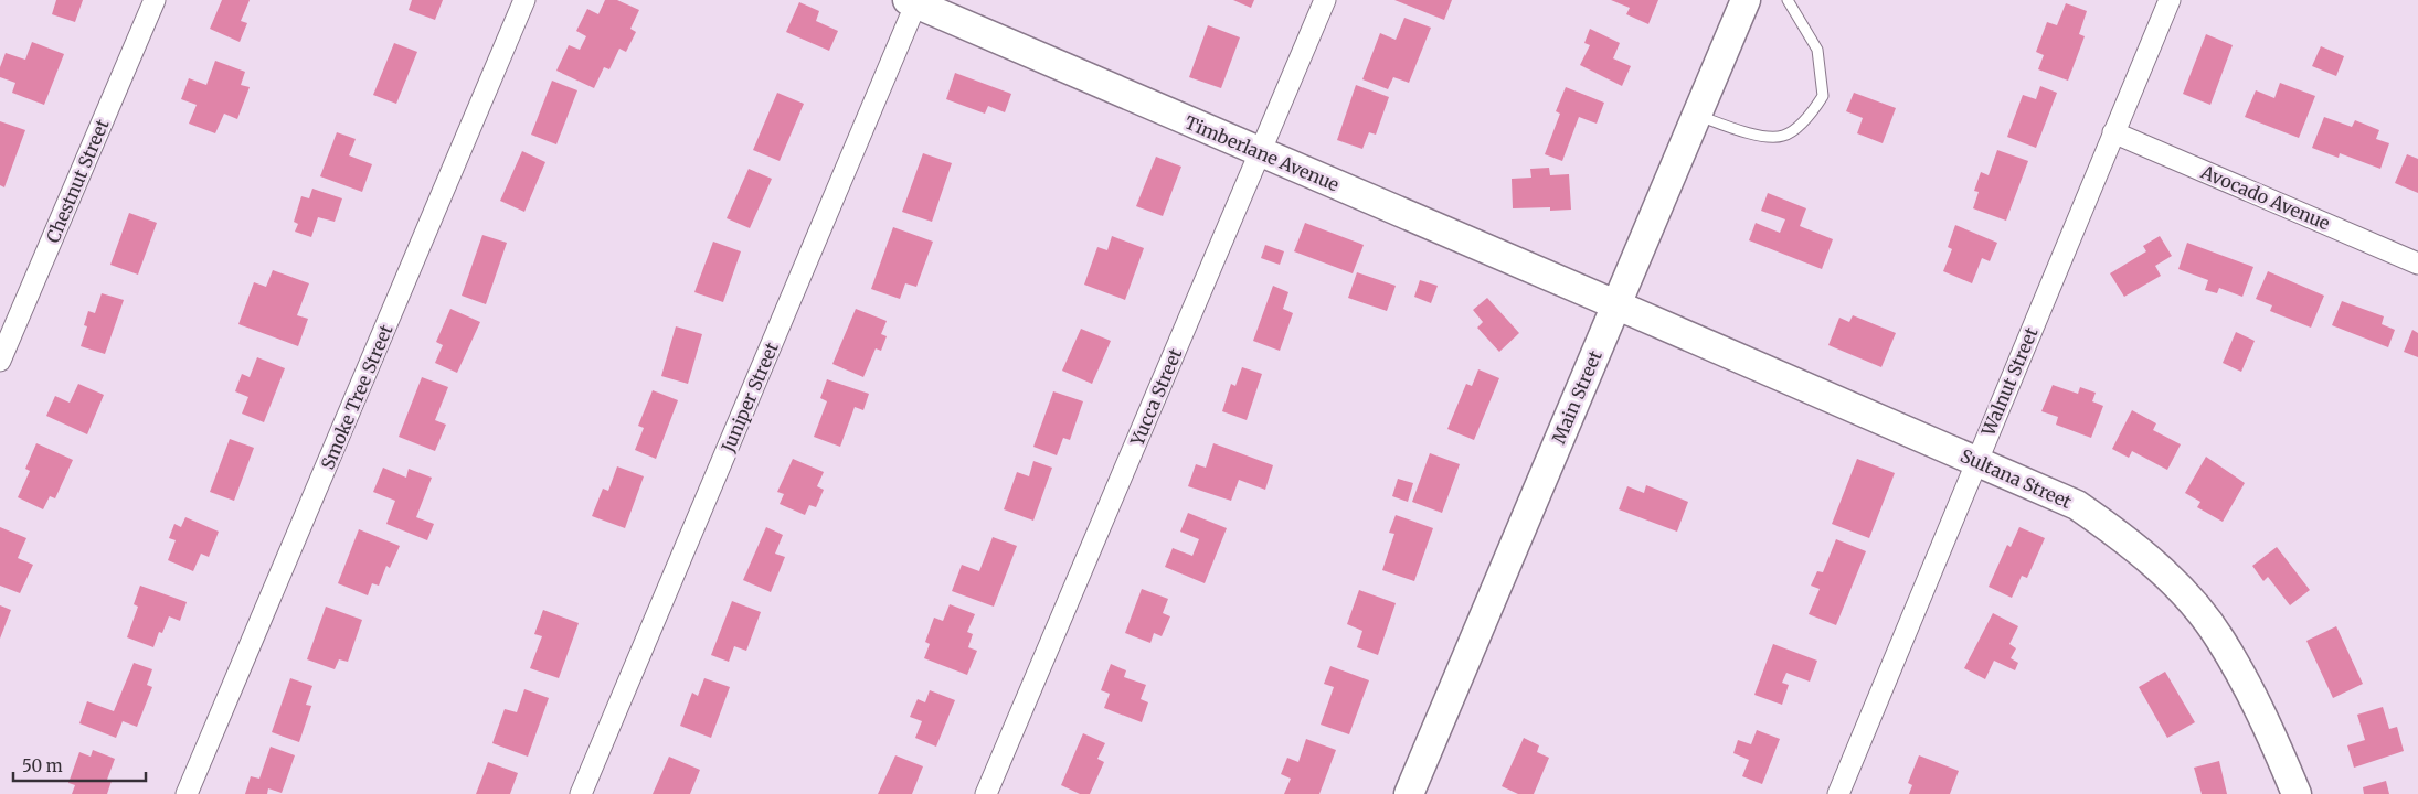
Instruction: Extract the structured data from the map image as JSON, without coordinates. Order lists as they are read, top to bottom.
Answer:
{
  "streets": {
    "street": [
      "Timberlane Avenue",
      "Chestnut Street",
      "Avocado Avenue",
      "Walnut Street",
      "Smoke Tree Street",
      "Juniper Street",
      "Yucca Street",
      "Main Street",
      "Sultana Street"
    ]
  },
  "crossings": [
    ["Timberlane Avenue", "Juniper Street"],
    ["Timberlane Avenue", "Yucca Street"],
    ["Timberlane Avenue", "Main Street"],
    ["Timberlane Avenue", "Sultana Street"],
    ["Avocado Avenue", "Walnut Street"],
    ["Walnut Street", "Sultana Street"],
    ["Main Street", "Sultana Street"]
  ],
  "scale_bar": "50 m"
}
